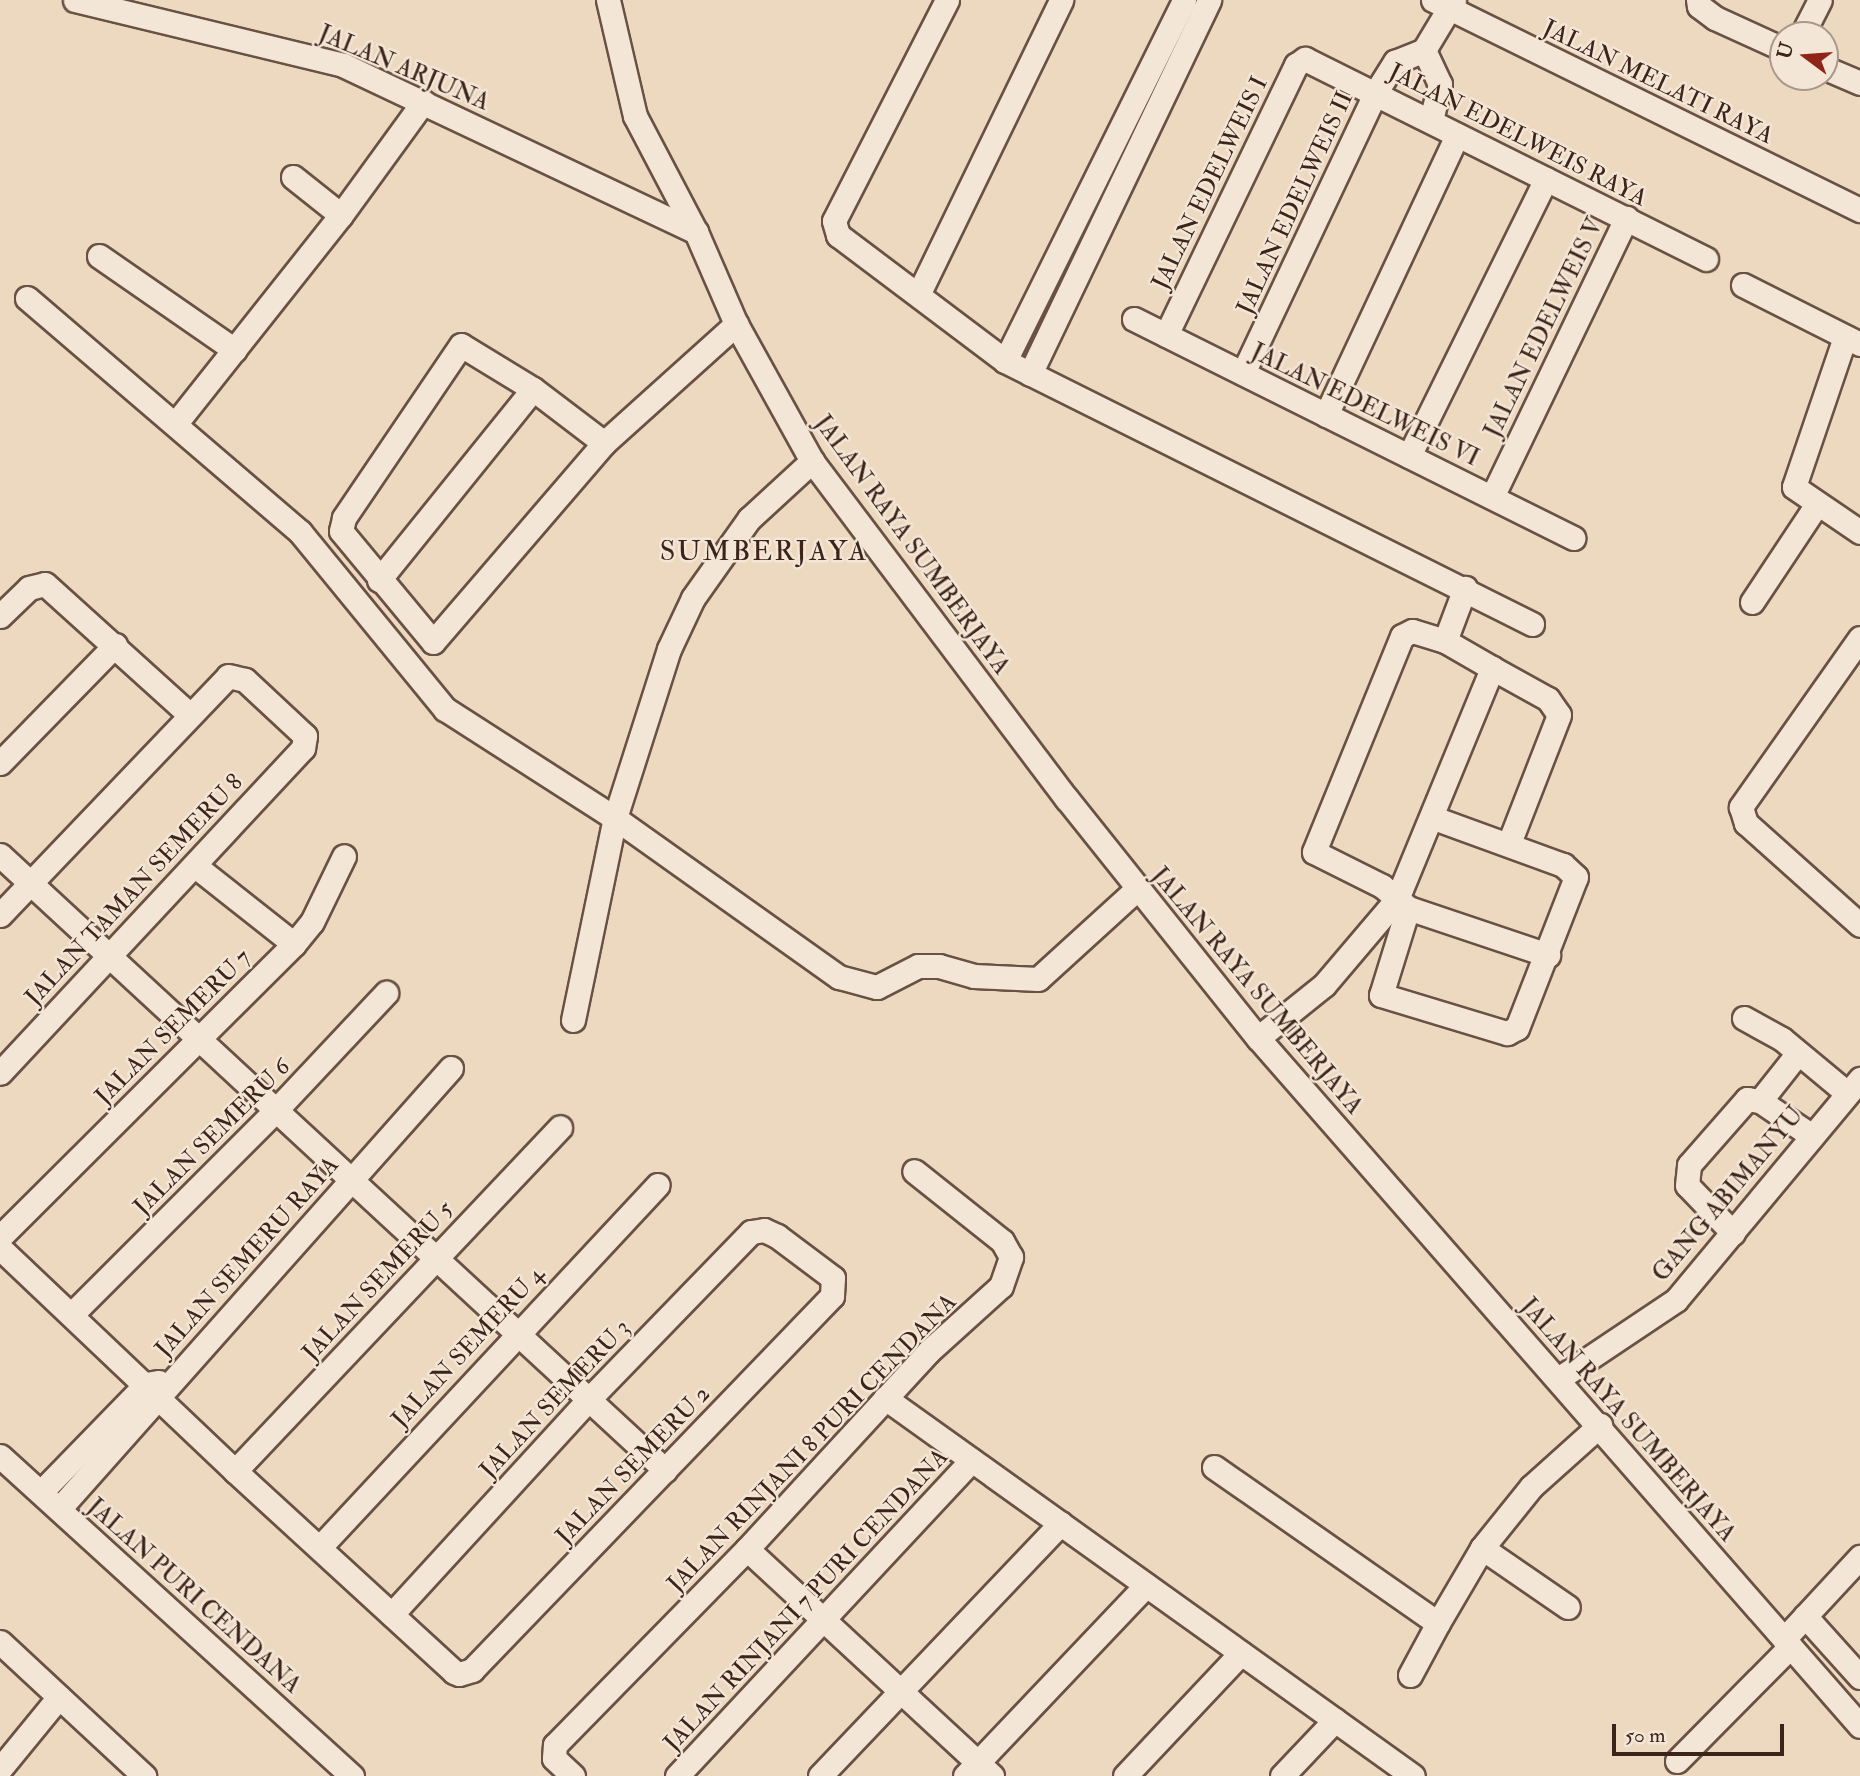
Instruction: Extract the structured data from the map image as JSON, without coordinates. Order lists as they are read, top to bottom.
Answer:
{
  "streets": {
    "street": [
      "JALAN ARJUNA",
      "JALAN MELATI RAYA",
      "JALAN EDELWEIS RAYA",
      "JALAN EDELWEIS I",
      "JALAN EDELWEIS II",
      "JALAN EDELWEIS V",
      "JALAN EDELWEIS VI",
      "JALAN RAYA SUMBERJAYA",
      "JALAN TAMAN SEMERU 8",
      "JALAN SEMERU 7",
      "JALAN SEMERU 6",
      "GANG ABIMANYU",
      "JALAN SEMERU RAYA",
      "JALAN SEMERU 5",
      "JALAN SEMERU 4",
      "JALAN SEMERU 3",
      "JALAN RINJANI 8 PURI CENDANA",
      "JALAN SEMERU 2",
      "JALAN PURI CENDANA",
      "JALAN RINJANI 7 PURI CENDANA"
    ]
  },
  "crossings": [
    ["JALAN ARJUNA", "JALAN RAYA SUMBERJAYA"],
    ["JALAN EDELWEIS RAYA", "JALAN EDELWEIS I"],
    ["JALAN EDELWEIS RAYA", "JALAN EDELWEIS II"],
    ["JALAN EDELWEIS RAYA", "JALAN EDELWEIS V"],
    ["JALAN EDELWEIS I", "JALAN EDELWEIS VI"],
    ["JALAN EDELWEIS II", "JALAN EDELWEIS VI"],
    ["JALAN EDELWEIS V", "JALAN EDELWEIS VI"],
    ["JALAN RAYA SUMBERJAYA", "GANG ABIMANYU"],
    ["JALAN TAMAN SEMERU 8", "JALAN SEMERU 7"],
    ["JALAN SEMERU 6", "JALAN SEMERU 2"],
    ["JALAN SEMERU RAYA", "JALAN SEMERU 2"],
    ["JALAN SEMERU RAYA", "JALAN PURI CENDANA"],
    ["JALAN SEMERU 5", "JALAN SEMERU 2"],
    ["JALAN SEMERU 4", "JALAN SEMERU 2"],
    ["JALAN SEMERU 3", "JALAN SEMERU 2"]
  ],
  "districts": ["SUMBERJAYA"],
  "scale_bar": "50 m",
  "north": "left"
}
